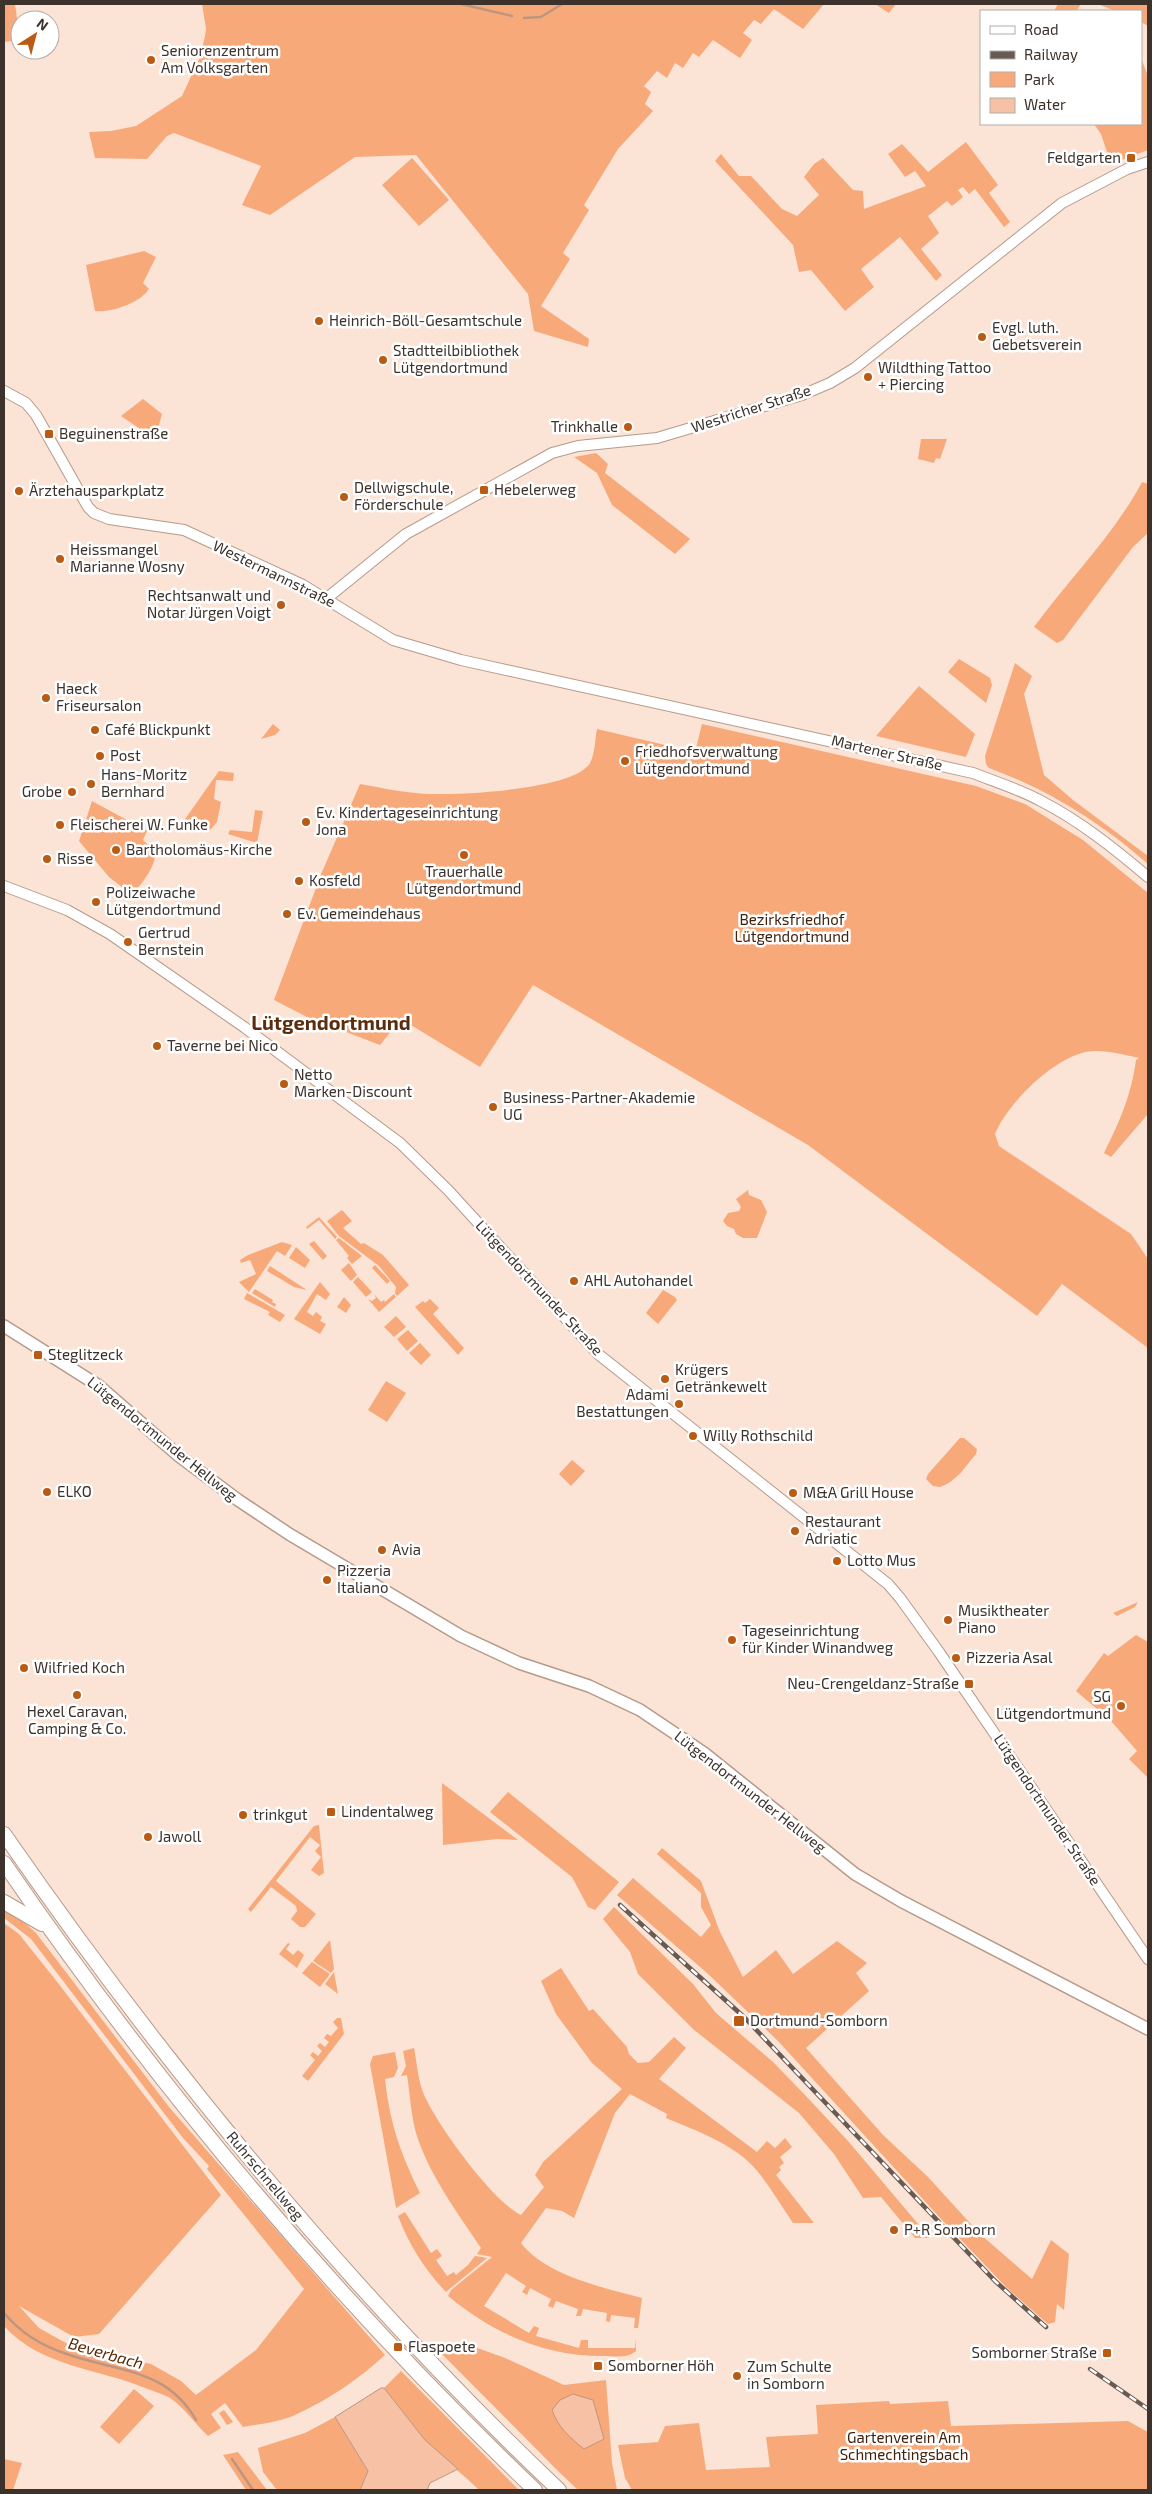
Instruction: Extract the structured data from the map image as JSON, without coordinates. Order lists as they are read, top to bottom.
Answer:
{
  "streets": {
    "highway": ["Ruhrschnellweg"],
    "main road": ["Lütgendortmunder Hellweg"],
    "street": [
      "Westricher Straße",
      "Westermannstraße",
      "Martener Straße",
      "Lütgendortmunder Straße"
    ]
  },
  "crossings": [
    ["Westricher Straße", "Westermannstraße"],
    ["Westermannstraße", "Martener Straße"]
  ],
  "districts": ["Lütgendortmund"],
  "water": ["Beverbach"],
  "parks": ["Bezirksfriedhof Lütgendortmund", "Gartenverein Am Schmechtingsbach"],
  "places": {
    "other": [
      "Seniorenzentrum Am Volksgarten",
      "Heinrich-Böll-Gesamtschule",
      "Evgl. luth. Gebetsverein",
      "Stadtteilbibliothek Lütgendortmund",
      "Wildthing Tattoo + Piercing",
      "Trinkhalle",
      "Ärztehausparkplatz",
      "Dellwigschule, Förderschule",
      "Heissmangel Marianne Wosny",
      "Rechtsanwalt und Notar Jürgen Voigt",
      "Haeck Friseursalon",
      "Café Blickpunkt",
      "Post",
      "Friedhofsverwaltung Lütgendortmund",
      "Hans-Moritz Bernhard",
      "Grobe",
      "Ev. Kindertageseinrichtung Jona",
      "Fleischerei W. Funke",
      "Bartholomäus-Kirche",
      "Trauerhalle Lütgendortmund",
      "Risse",
      "Kosfeld",
      "Polizeiwache Lütgendortmund",
      "Ev. Gemeindehaus",
      "Gertrud Bernstein",
      "Taverne bei Nico",
      "Netto Marken-Discount",
      "Business-Partner-Akademie UG",
      "AHL Autohandel",
      "Krügers Getränkewelt",
      "Adami Bestattungen",
      "Willy Rothschild",
      "ELKO",
      "M&A Grill House",
      "Restaurant Adriatic",
      "Avia",
      "Lotto Mus",
      "Pizzeria Italiano",
      "Musiktheater Piano",
      "Tageseinrichtung für Kinder Winandweg",
      "Pizzeria Asal",
      "Wilfried Koch",
      "Hexel Caravan, Camping & Co.",
      "SG Lütgendortmund",
      "trinkgut",
      "Jawoll",
      "P+R Somborn",
      "Zum Schulte in Somborn"
    ],
    "transit": [
      "Feldgarten",
      "Beguinenstraße",
      "Hebelerweg",
      "Steglitzeck",
      "Neu-Crengeldanz-Straße",
      "Lindentalweg",
      "Dortmund-Somborn",
      "Flaspoete",
      "Somborner Straße",
      "Somborner Höh"
    ]
  },
  "legend": [
    "Road",
    "Railway",
    "Park",
    "Water"
  ],
  "north": "top right"
}
